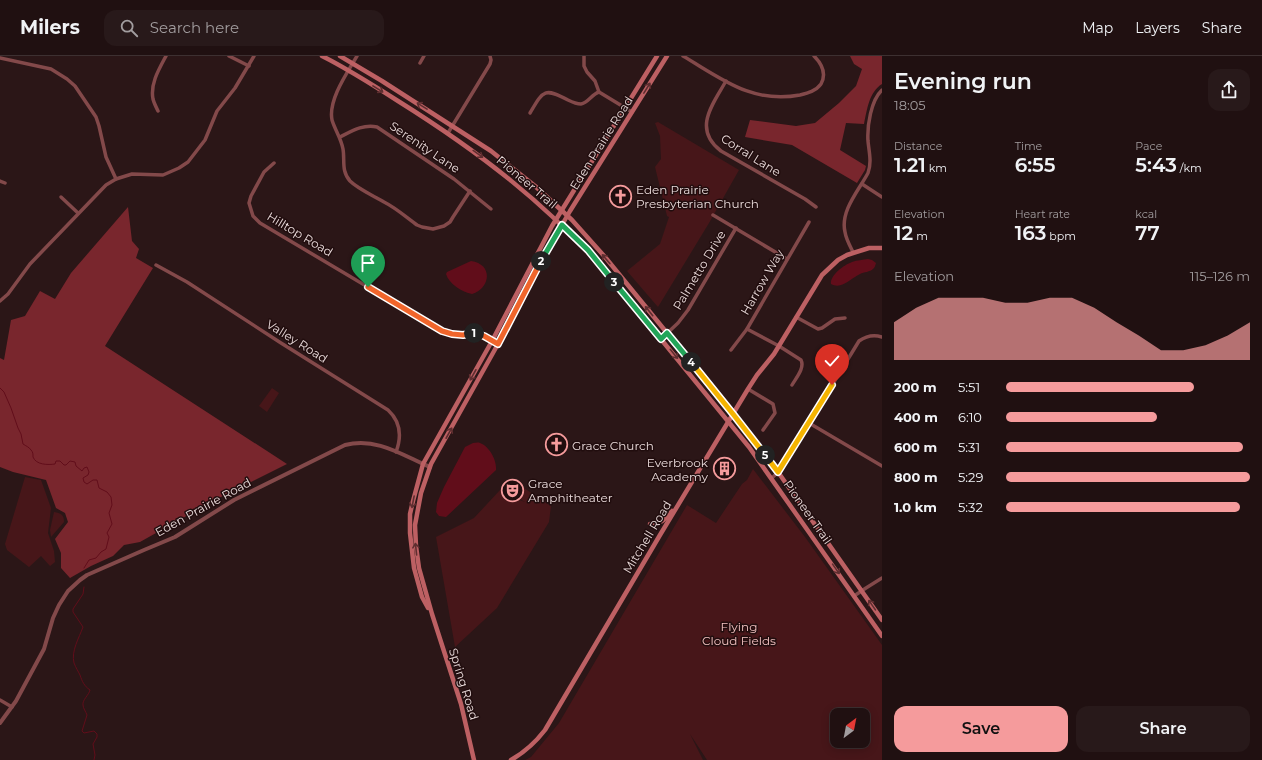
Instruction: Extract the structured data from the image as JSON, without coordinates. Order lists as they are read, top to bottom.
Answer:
{
  "streets": {
    "main road": [
      "Eden Prairie Road",
      "Pioneer Trail",
      "Mitchell Road",
      "Spring Road"
    ],
    "street": [
      "Serenity Lane",
      "Corral Lane",
      "Hilltop Road",
      "Palmetto Drive",
      "Harrow Way",
      "Valley Road"
    ]
  },
  "crossings": [
    ["Eden Prairie Road", "Pioneer Trail"],
    ["Eden Prairie Road", "Hilltop Road"],
    ["Eden Prairie Road", "Valley Road"],
    ["Eden Prairie Road", "Spring Road"],
    ["Pioneer Trail", "Palmetto Drive"],
    ["Pioneer Trail", "Mitchell Road"]
  ],
  "parks": ["Flying Cloud Fields"],
  "places": {
    "church": ["Eden Prairie Presbyterian Church", "Grace Church"],
    "building": ["Everbrook Academy"],
    "theatre": ["Grace Amphitheater"]
  },
  "north": "top right",
  "page": {
    "header": "Milers",
    "search": "Search here",
    "nav": ["Map", "Layers", "Share"],
    "heading": ["Evening run", "18:05"],
    "stats": [
      ["Distance", "1.21 km"],
      ["Time", "6:55"],
      ["Pace", "5:43 /km"],
      ["Elevation", "12 m"],
      ["Heart rate", "163 bpm"],
      ["kcal", "77"]
    ],
    "pins": [
      "2",
      "3",
      "1",
      "4",
      "5"
    ],
    "chart": ["Elevation", "115–126 m"],
    "list": [
      {
        "name": "200 m",
        "note": "5:51"
      },
      {
        "name": "400 m",
        "note": "6:10"
      },
      {
        "name": "600 m",
        "note": "5:31"
      },
      {
        "name": "800 m",
        "note": "5:29"
      },
      {
        "name": "1.0 km",
        "note": "5:32"
      }
    ],
    "buttons": ["Save", "Share"]
  }
}
